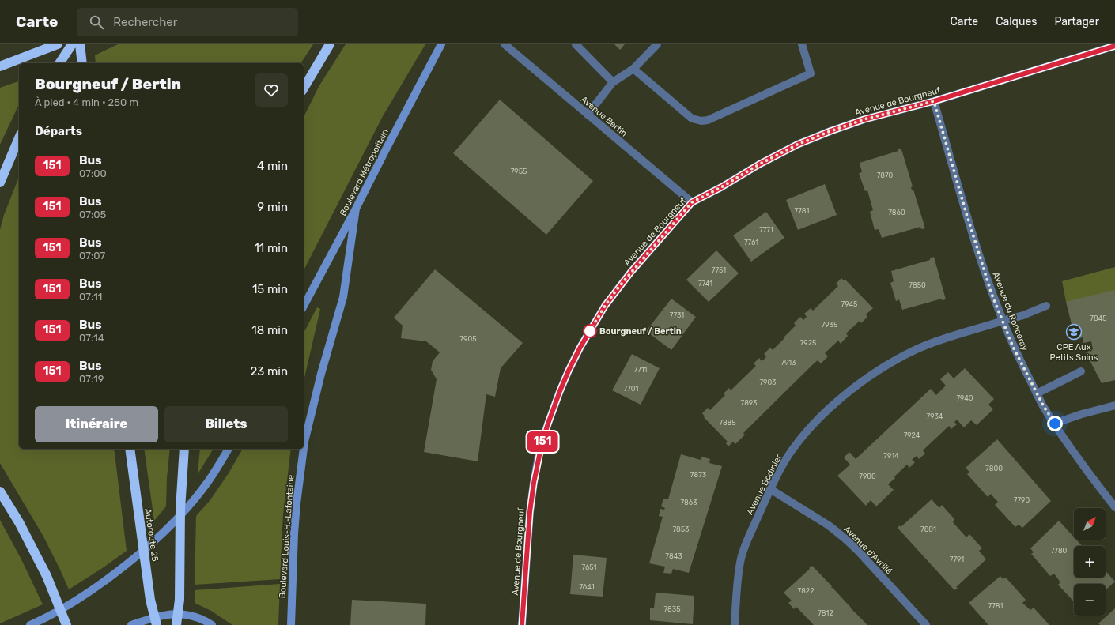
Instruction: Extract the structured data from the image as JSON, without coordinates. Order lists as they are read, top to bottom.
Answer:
{
  "streets": {
    "highway": ["Autoroute 25"],
    "main road": ["Boulevard Métropolitain", "Boulevard Louis-H.-Lafontaine"],
    "street": [
      "Avenue de Bourgneuf",
      "Avenue Bertin",
      "Avenue du Ronceray",
      "Avenue Bodinier",
      "Avenue d'Avrillé"
    ]
  },
  "crossings": [
    ["Avenue de Bourgneuf", "Avenue Bertin"],
    ["Avenue de Bourgneuf", "Avenue du Ronceray"],
    ["Boulevard Métropolitain", "Boulevard Louis-H.-Lafontaine"],
    ["Avenue du Ronceray", "Avenue Bodinier"],
    ["Avenue Bodinier", "Avenue d'Avrillé"]
  ],
  "places": {
    "other": ["Bourgneuf / Bertin"],
    "school or university": ["CPE Aux Petits Soins"]
  },
  "lines": ["bus line 151"],
  "house_numbers": [
    "7955",
    "7870",
    "7781",
    "7860",
    "7771",
    "7761",
    "7751",
    "7741",
    "7850",
    "7945",
    "7731",
    "7845",
    "7935",
    "7905",
    "7925",
    "7913",
    "7711",
    "7903",
    "7701",
    "7940",
    "7893",
    "7934",
    "7885",
    "7924",
    "7914",
    "7800",
    "7873",
    "7900",
    "7790",
    "7863",
    "7853",
    "7801",
    "7780",
    "7843",
    "7791",
    "7651",
    "7641",
    "7822",
    "7781",
    "7835",
    "7812"
  ],
  "north": "top right",
  "page": {
    "header": "Carte",
    "search": "Rechercher",
    "nav": ["Carte", "Calques", "Partager"],
    "on_map": "151",
    "heading": [
      ["Bourgneuf / Bertin", "À pied · 4 min · 250 m"],
      "Départs"
    ],
    "list": [
      {
        "mark": "151",
        "name": "Bus",
        "note": "07:00",
        "value": "4 min"
      },
      {
        "mark": "151",
        "name": "Bus",
        "note": "07:05",
        "value": "9 min"
      },
      {
        "mark": "151",
        "name": "Bus",
        "note": "07:07",
        "value": "11 min"
      },
      {
        "mark": "151",
        "name": "Bus",
        "note": "07:11",
        "value": "15 min"
      },
      {
        "mark": "151",
        "name": "Bus",
        "note": "07:14",
        "value": "18 min"
      },
      {
        "mark": "151",
        "name": "Bus",
        "note": "07:19",
        "value": "23 min"
      }
    ],
    "buttons": ["Itinéraire", "Billets"],
    "map_buttons": ["+", "−"]
  }
}
